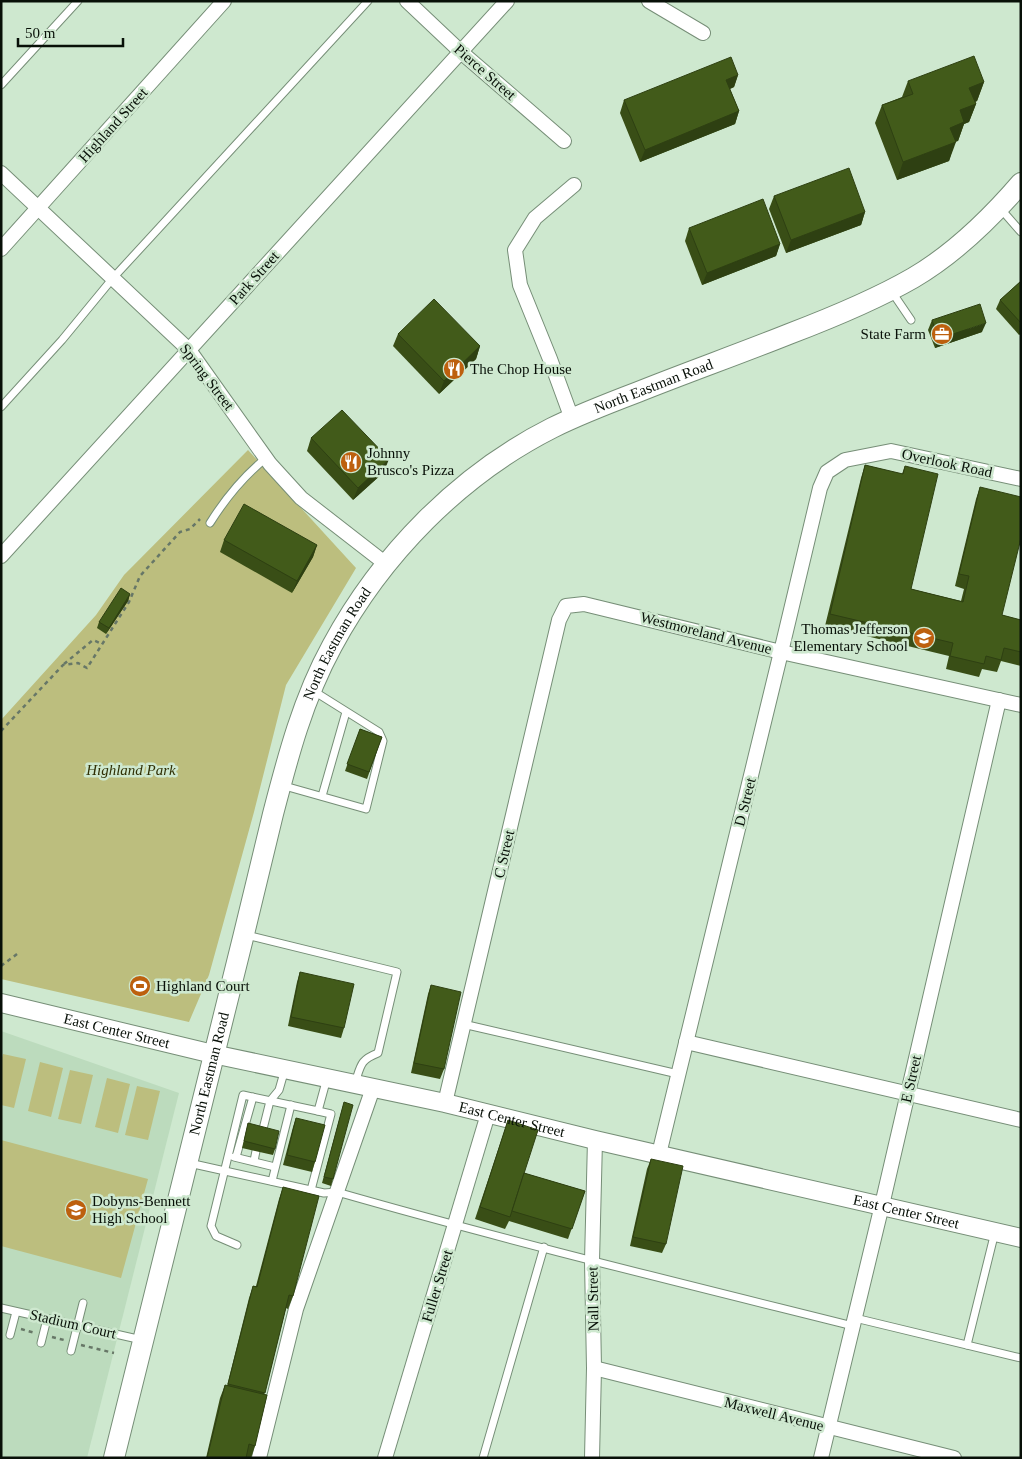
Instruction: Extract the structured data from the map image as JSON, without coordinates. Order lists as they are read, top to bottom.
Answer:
{
  "streets": {
    "main road": ["North Eastman Road"],
    "street": [
      "Pierce Street",
      "Highland Street",
      "Park Street",
      "Spring Street",
      "Overlook Road",
      "Westmoreland Avenue",
      "D Street",
      "C Street",
      "East Center Street",
      "E Street",
      "Fuller Street",
      "Nall Street",
      "Maxwell Avenue"
    ],
    "lane": ["Stadium Court"]
  },
  "crossings": [
    ["Pierce Street", "Park Street"],
    ["Highland Street", "Spring Street"],
    ["Park Street", "Spring Street"],
    ["Spring Street", "North Eastman Road"],
    ["North Eastman Road", "East Center Street"],
    ["North Eastman Road", "Stadium Court"],
    ["Overlook Road", "D Street"],
    ["Westmoreland Avenue", "D Street"],
    ["Westmoreland Avenue", "C Street"],
    ["Westmoreland Avenue", "E Street"],
    ["D Street", "East Center Street"],
    ["C Street", "East Center Street"],
    ["East Center Street", "E Street"],
    ["East Center Street", "Fuller Street"],
    ["East Center Street", "Nall Street"],
    ["E Street", "Maxwell Avenue"],
    ["Nall Street", "Maxwell Avenue"]
  ],
  "parks": ["Highland Park"],
  "places": {
    "office": ["State Farm"],
    "restaurant": ["The Chop House", "Johnny Brusco's Pizza"],
    "school or university": ["Thomas Jefferson Elementary School", "Dobyns-Bennett High School"],
    "sports": ["Highland Court"]
  },
  "scale_bar": "50 m"
}
